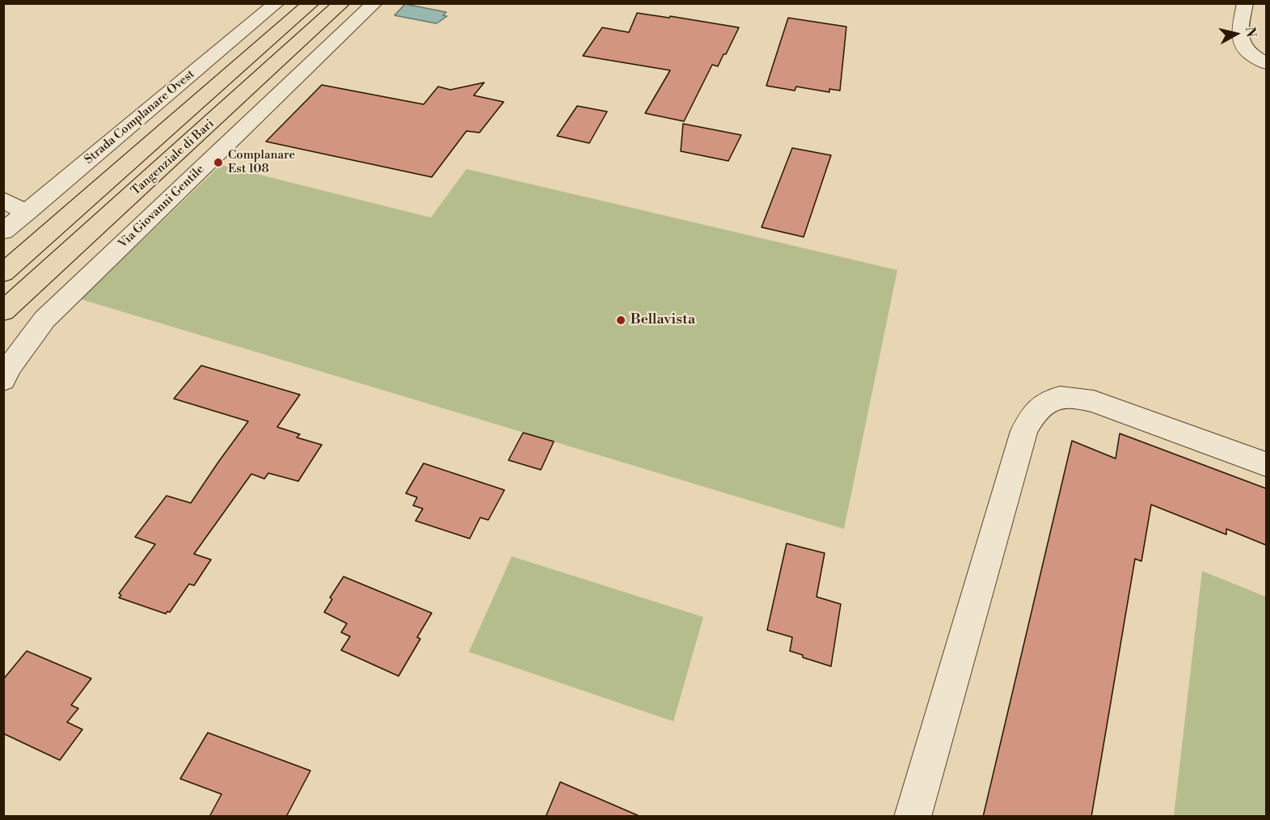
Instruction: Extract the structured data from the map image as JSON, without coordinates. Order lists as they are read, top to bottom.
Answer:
{
  "streets": {
    "highway": ["Tangenziale di Bari"],
    "street": ["Strada Complanare Ovest", "Via Giovanni Gentile"]
  },
  "places": ["Complanare Est 108", "Bellavista"],
  "north": "right"
}
